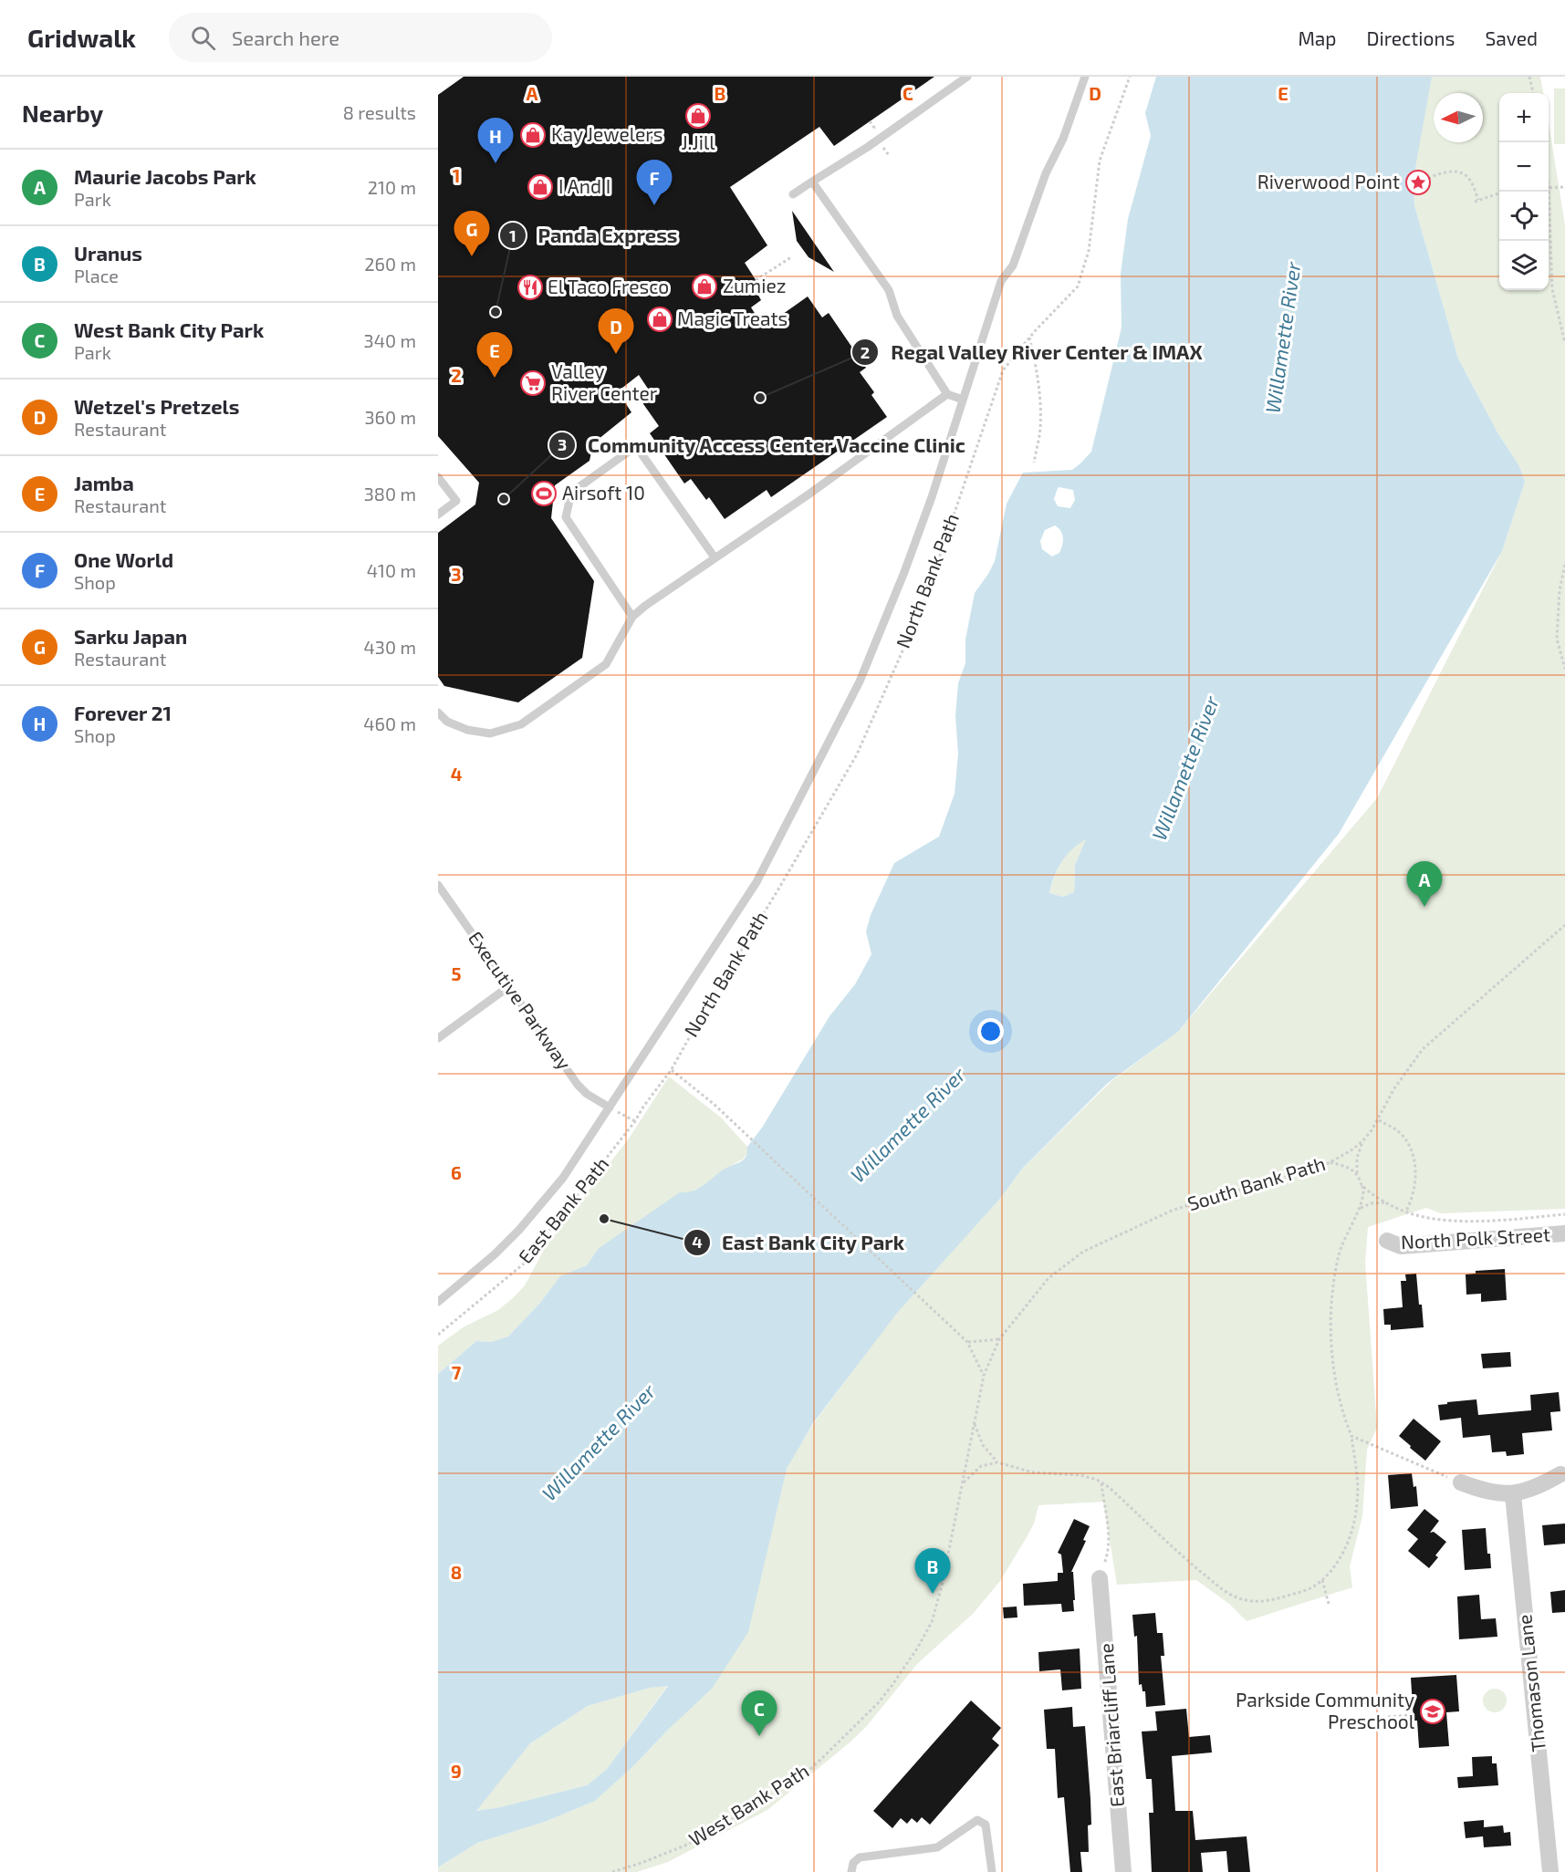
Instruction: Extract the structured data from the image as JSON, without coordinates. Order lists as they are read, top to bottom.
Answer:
{
  "streets": {
    "street": ["North Polk Street", "Thomason Lane", "East Briarcliff Lane"],
    "lane": ["Executive Parkway"],
    "path": [
      "North Bank Path",
      "South Bank Path",
      "East Bank Path",
      "West Bank Path"
    ]
  },
  "crossings": [
    ["North Bank Path", "East Bank Path"],
    ["South Bank Path", "West Bank Path"]
  ],
  "water": ["Willamette River"],
  "places": {
    "shop": [
      "J.Jill",
      "Kay Jewelers",
      "I And I",
      "Zumiez",
      "Magic Treats"
    ],
    "place": ["Riverwood Point"],
    "restaurant": ["El Taco Fresco"],
    "other": [
      "Panda Express",
      "Regal Valley River Center & IMAX",
      "Community Access Center Vaccine Clinic",
      "East Bank City Park"
    ],
    "supermarket": ["Valley River Center"],
    "sports": ["Airsoft 10"],
    "school or university": ["Parkside Community Preschool"]
  },
  "north": "left",
  "page": {
    "header": "Gridwalk",
    "search": "Search here",
    "nav": ["Map", "Directions", "Saved"],
    "heading": ["Nearby", "8 results"],
    "map_buttons": ["+", "−"],
    "pins": [
      "H",
      "F",
      "G",
      "D",
      "E",
      "A",
      "B",
      "C"
    ],
    "list": [
      {
        "mark": "A",
        "name": "Maurie Jacobs Park",
        "note": "Park",
        "value": "210 m"
      },
      {
        "mark": "B",
        "name": "Uranus",
        "note": "Place",
        "value": "260 m"
      },
      {
        "mark": "C",
        "name": "West Bank City Park",
        "note": "Park",
        "value": "340 m"
      },
      {
        "mark": "D",
        "name": "Wetzel's Pretzels",
        "note": "Restaurant",
        "value": "360 m"
      },
      {
        "mark": "E",
        "name": "Jamba",
        "note": "Restaurant",
        "value": "380 m"
      },
      {
        "mark": "F",
        "name": "One World",
        "note": "Shop",
        "value": "410 m"
      },
      {
        "mark": "G",
        "name": "Sarku Japan",
        "note": "Restaurant",
        "value": "430 m"
      },
      {
        "mark": "H",
        "name": "Forever 21",
        "note": "Shop",
        "value": "460 m"
      }
    ]
  },
  "grid": {
    "columns": [
      "A",
      "B",
      "C",
      "D",
      "E"
    ],
    "rows": [
      "1",
      "2",
      "3",
      "4",
      "5",
      "6",
      "7",
      "8",
      "9"
    ]
  }
}
